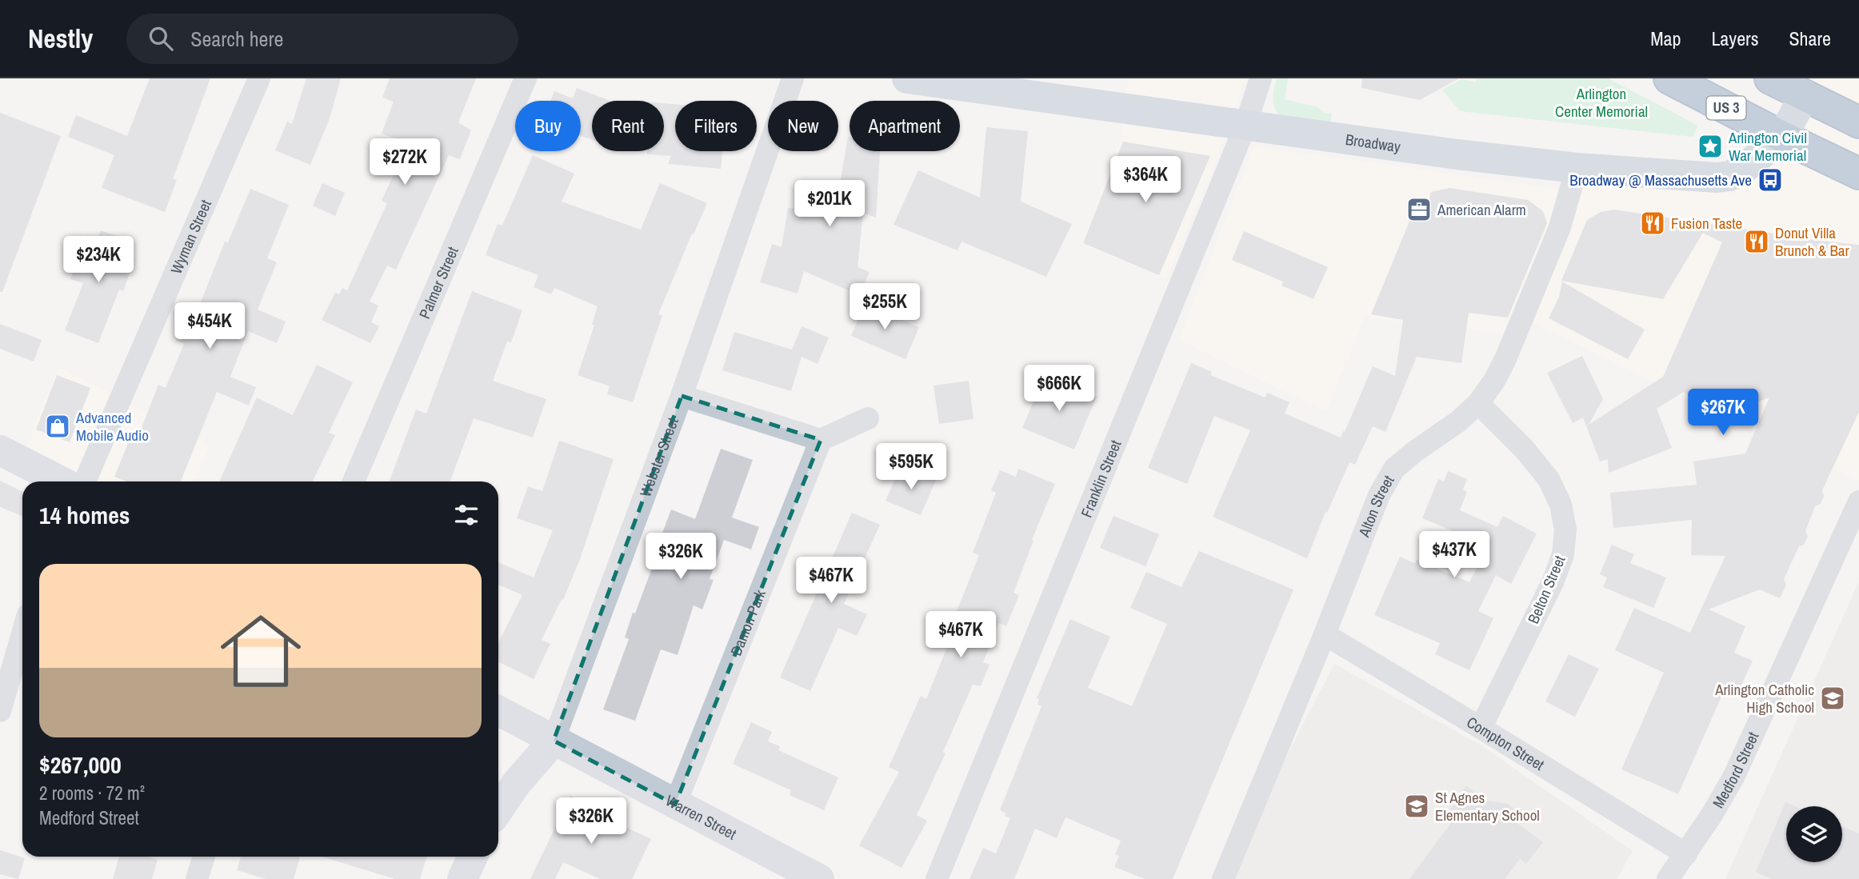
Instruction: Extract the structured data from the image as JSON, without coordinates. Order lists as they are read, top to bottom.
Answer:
{
  "streets": {
    "highway": ["US 3"],
    "main road": ["Broadway", "Webster Street", "Warren Street"],
    "street": [
      "Wyman Street",
      "Palmer Street",
      "Franklin Street",
      "Alton Street",
      "Belton Street",
      "Damon Park",
      "Compton Street",
      "Medford Street"
    ]
  },
  "crossings": [
    ["US 3", "Broadway"],
    ["Broadway", "Franklin Street"],
    ["Broadway", "Alton Street"],
    ["Webster Street", "Warren Street"],
    ["Alton Street", "Belton Street"],
    ["Alton Street", "Compton Street"],
    ["Belton Street", "Compton Street"],
    ["Damon Park", "Warren Street"],
    ["Compton Street", "Medford Street"]
  ],
  "parks": ["Arlington Center Memorial"],
  "places": {
    "place": ["Arlington Civil War Memorial"],
    "bus stop": ["Broadway @ Massachusetts Ave"],
    "office": ["American Alarm"],
    "restaurant": ["Fusion Taste", "Donut Villa Brunch & Bar"],
    "shop": ["Advanced Mobile Audio"],
    "school or university": ["Arlington Catholic High School", "St Agnes Elementary School"]
  },
  "page": {
    "header": "Nestly",
    "search": "Search here",
    "nav": ["Map", "Layers", "Share"],
    "chip": [
      "Buy",
      "Rent",
      "Filters",
      "New",
      "Apartment"
    ],
    "price": [
      "$272K",
      "$364K",
      "$201K",
      "$234K",
      "$255K",
      "$454K",
      "$666K",
      "$267K",
      "$595K",
      "$437K",
      "$326K",
      "$467K",
      "$467K",
      "$326K"
    ],
    "heading": "14 homes",
    "list": [
      {
        "name": "$267,000",
        "note": "2 rooms · 72 m² · Medford Street"
      }
    ]
  }
}
